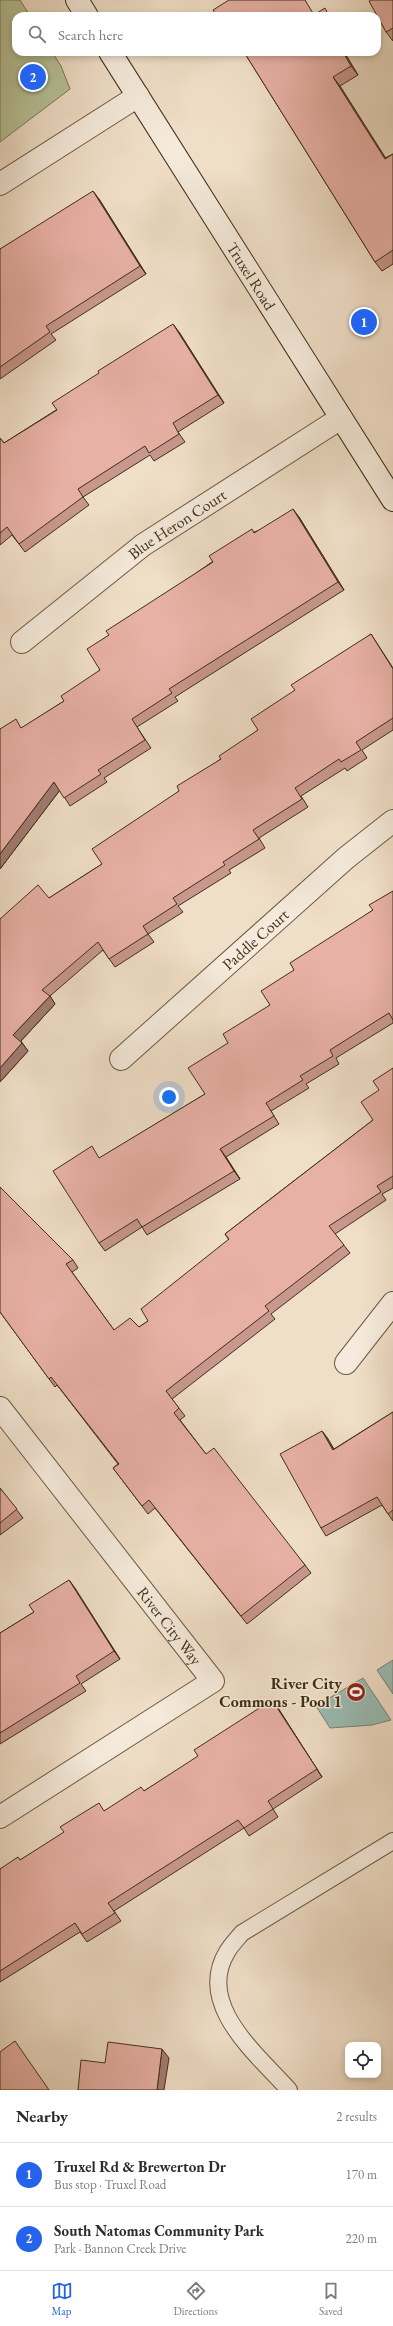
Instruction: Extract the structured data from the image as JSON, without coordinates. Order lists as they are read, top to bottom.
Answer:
{
  "streets": {
    "street": [
      "Truxel Road",
      "Blue Heron Court",
      "Paddle Court",
      "River City Way"
    ]
  },
  "crossings": [
    ["Truxel Road", "Blue Heron Court"]
  ],
  "places": {
    "sports": ["River City Commons - Pool 1"]
  },
  "page": {
    "search": "Search here",
    "pins": ["2", "1"],
    "heading": ["Nearby", "2 results"],
    "list": [
      {
        "mark": "1",
        "name": "Truxel Rd & Brewerton Dr",
        "note": "Bus stop · Truxel Road",
        "value": "170 m"
      },
      {
        "mark": "2",
        "name": "South Natomas Community Park",
        "note": "Park · Bannon Creek Drive",
        "value": "220 m"
      }
    ],
    "nav": ["Map", "Directions", "Saved"]
  }
}
